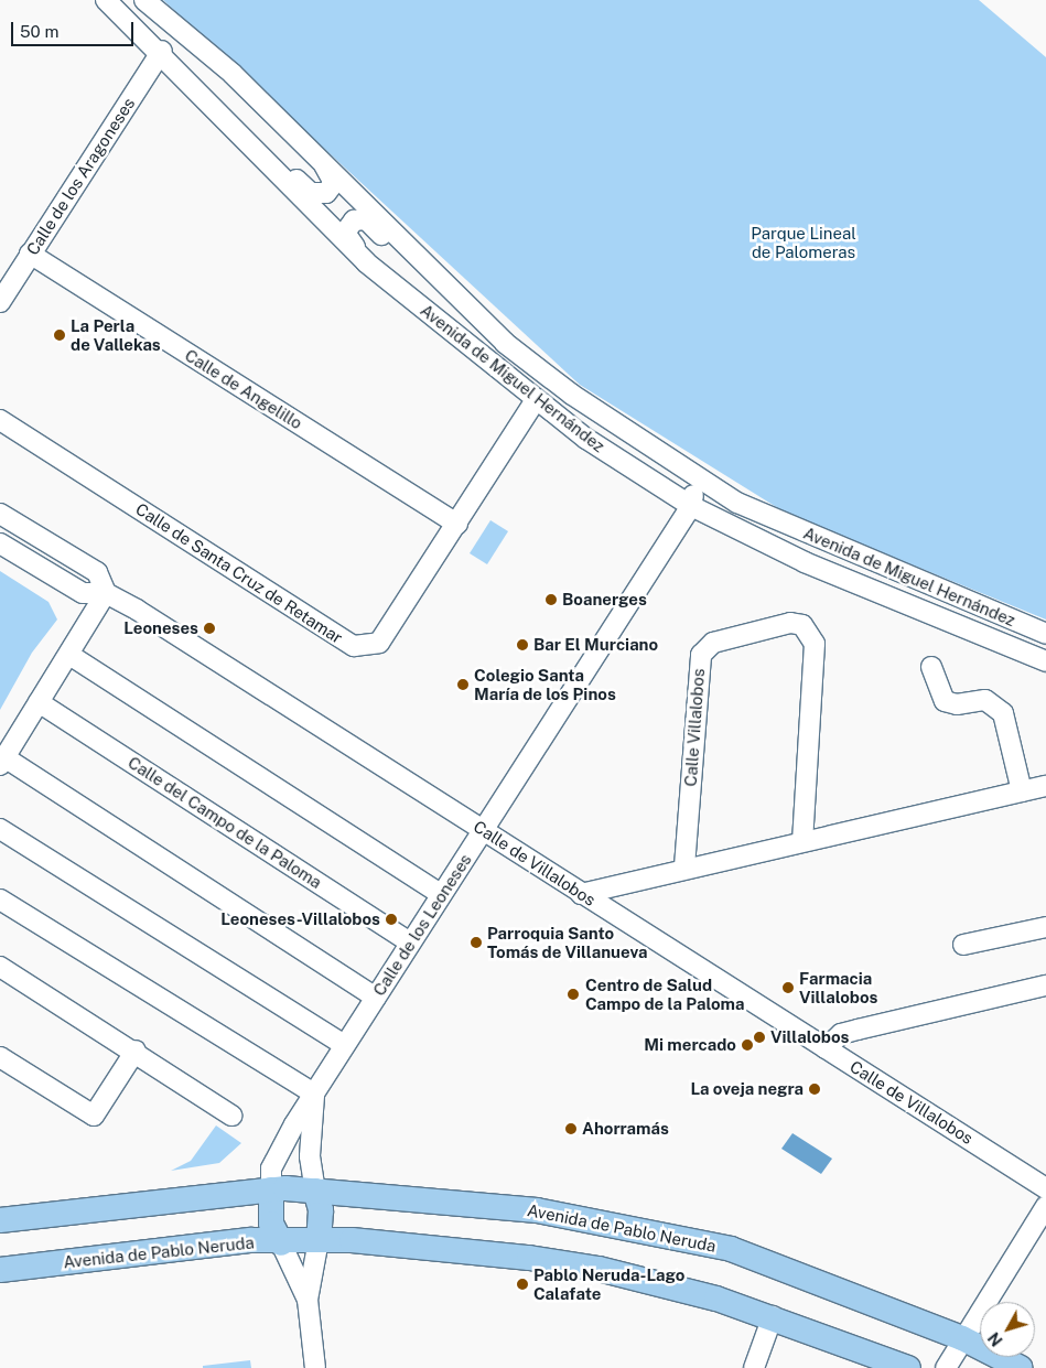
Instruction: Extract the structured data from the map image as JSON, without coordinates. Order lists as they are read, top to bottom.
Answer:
{
  "streets": {
    "main road": ["Avenida de Pablo Neruda"],
    "street": [
      "Calle de los Aragoneses",
      "Avenida de Miguel Hernández",
      "Calle de Angelillo",
      "Calle de Santa Cruz de Retamar",
      "Calle Villalobos",
      "Calle del Campo de la Paloma",
      "Calle de Villalobos",
      "Calle de los Leoneses"
    ]
  },
  "crossings": [
    ["Calle de los Aragoneses", "Avenida de Miguel Hernández"],
    ["Calle de los Aragoneses", "Calle de Angelillo"],
    ["Avenida de Miguel Hernández", "Calle de Santa Cruz de Retamar"],
    ["Avenida de Miguel Hernández", "Calle de los Leoneses"],
    ["Calle de Angelillo", "Calle de Santa Cruz de Retamar"],
    ["Calle del Campo de la Paloma", "Calle de los Leoneses"],
    ["Calle de Villalobos", "Calle de los Leoneses"],
    ["Calle de los Leoneses", "Avenida de Pablo Neruda"]
  ],
  "parks": ["Parque Lineal de Palomeras"],
  "places": [
    "La Perla de Vallekas",
    "Boanerges",
    "Leoneses",
    "Bar El Murciano",
    "Colegio Santa María de los Pinos",
    "Leoneses-Villalobos",
    "Parroquia Santo Tomás de Villanueva",
    "Farmacia Villalobos",
    "Centro de Salud Campo de la Paloma",
    "Villalobos",
    "Mi mercado",
    "La oveja negra",
    "Ahorramás",
    "Pablo Neruda-Lago Calafate"
  ],
  "scale_bar": "50 m",
  "north": "bottom left"
}
